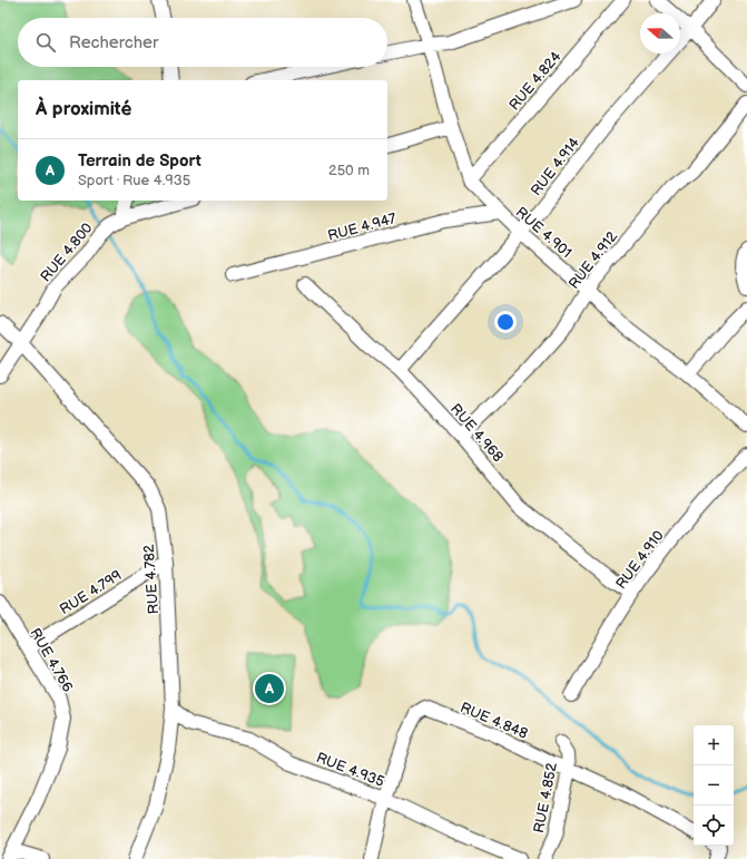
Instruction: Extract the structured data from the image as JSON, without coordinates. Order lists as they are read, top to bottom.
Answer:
{
  "streets": {
    "street": [
      "RUE 4.824",
      "RUE 4.914",
      "RUE 4.947",
      "RUE 4.901",
      "RUE 4.800",
      "RUE 4.912",
      "RUE 4.968",
      "RUE 4.910",
      "RUE 4.782",
      "RUE 4.799",
      "RUE 4.766",
      "RUE 4.848",
      "RUE 4.935",
      "RUE 4.852"
    ]
  },
  "crossings": [
    ["RUE 4.824", "RUE 4.901"],
    ["RUE 4.914", "RUE 4.901"],
    ["RUE 4.914", "RUE 4.968"],
    ["RUE 4.947", "RUE 4.901"],
    ["RUE 4.901", "RUE 4.912"],
    ["RUE 4.800", "RUE 4.782"],
    ["RUE 4.912", "RUE 4.968"],
    ["RUE 4.968", "RUE 4.910"],
    ["RUE 4.782", "RUE 4.799"],
    ["RUE 4.782", "RUE 4.935"],
    ["RUE 4.799", "RUE 4.766"],
    ["RUE 4.848", "RUE 4.935"],
    ["RUE 4.848", "RUE 4.852"]
  ],
  "north": "left",
  "page": {
    "search": "Rechercher",
    "heading": "À proximité",
    "list": [
      {
        "mark": "A",
        "name": "Terrain de Sport",
        "note": "Sport · Rue 4.935",
        "value": "250 m"
      }
    ],
    "pins": "A",
    "map_buttons": ["+", "−"]
  }
}
